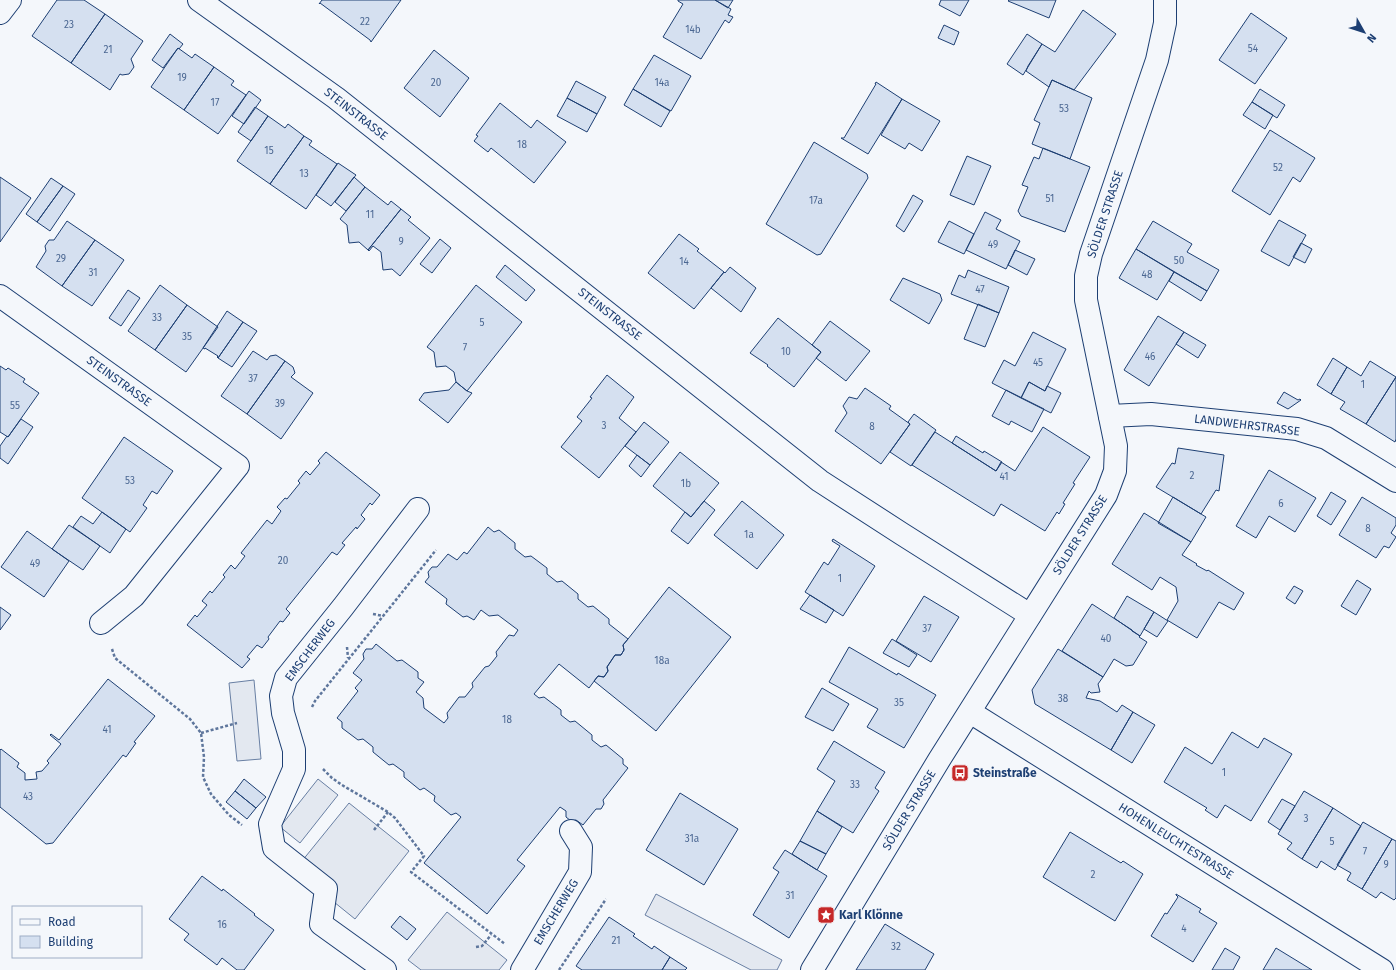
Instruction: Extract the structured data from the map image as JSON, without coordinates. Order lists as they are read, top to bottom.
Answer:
{
  "streets": {
    "street": [
      "STEINSTRASSE",
      "SÖLDER STRASSE",
      "LANDWEHRSTRASSE",
      "EMSCHERWEG",
      "HOHENLEUCHTESTRASSE"
    ]
  },
  "crossings": [
    ["STEINSTRASSE", "SÖLDER STRASSE"],
    ["SÖLDER STRASSE", "LANDWEHRSTRASSE"],
    ["SÖLDER STRASSE", "HOHENLEUCHTESTRASSE"]
  ],
  "places": {
    "bus stop": ["Steinstraße"],
    "place": ["Karl Klönne"]
  },
  "house_numbers": [
    "22",
    "23",
    "14b",
    "54",
    "21",
    "19",
    "20",
    "14a",
    "17",
    "53",
    "18",
    "15",
    "52",
    "13",
    "51",
    "17a",
    "11",
    "9",
    "49",
    "29",
    "50",
    "14",
    "31",
    "48",
    "47",
    "33",
    "5",
    "35",
    "7",
    "10",
    "46",
    "45",
    "37",
    "1",
    "39",
    "55",
    "3",
    "8",
    "2",
    "41",
    "53",
    "1b",
    "6",
    "8",
    "1a",
    "20",
    "49",
    "1",
    "37",
    "40",
    "18a",
    "38",
    "35",
    "18",
    "41",
    "1",
    "33",
    "43",
    "3",
    "31a",
    "5",
    "7",
    "9",
    "2",
    "31",
    "16",
    "4",
    "21",
    "32"
  ],
  "legend": ["Road", "Building"],
  "north": "bottom right"
}
